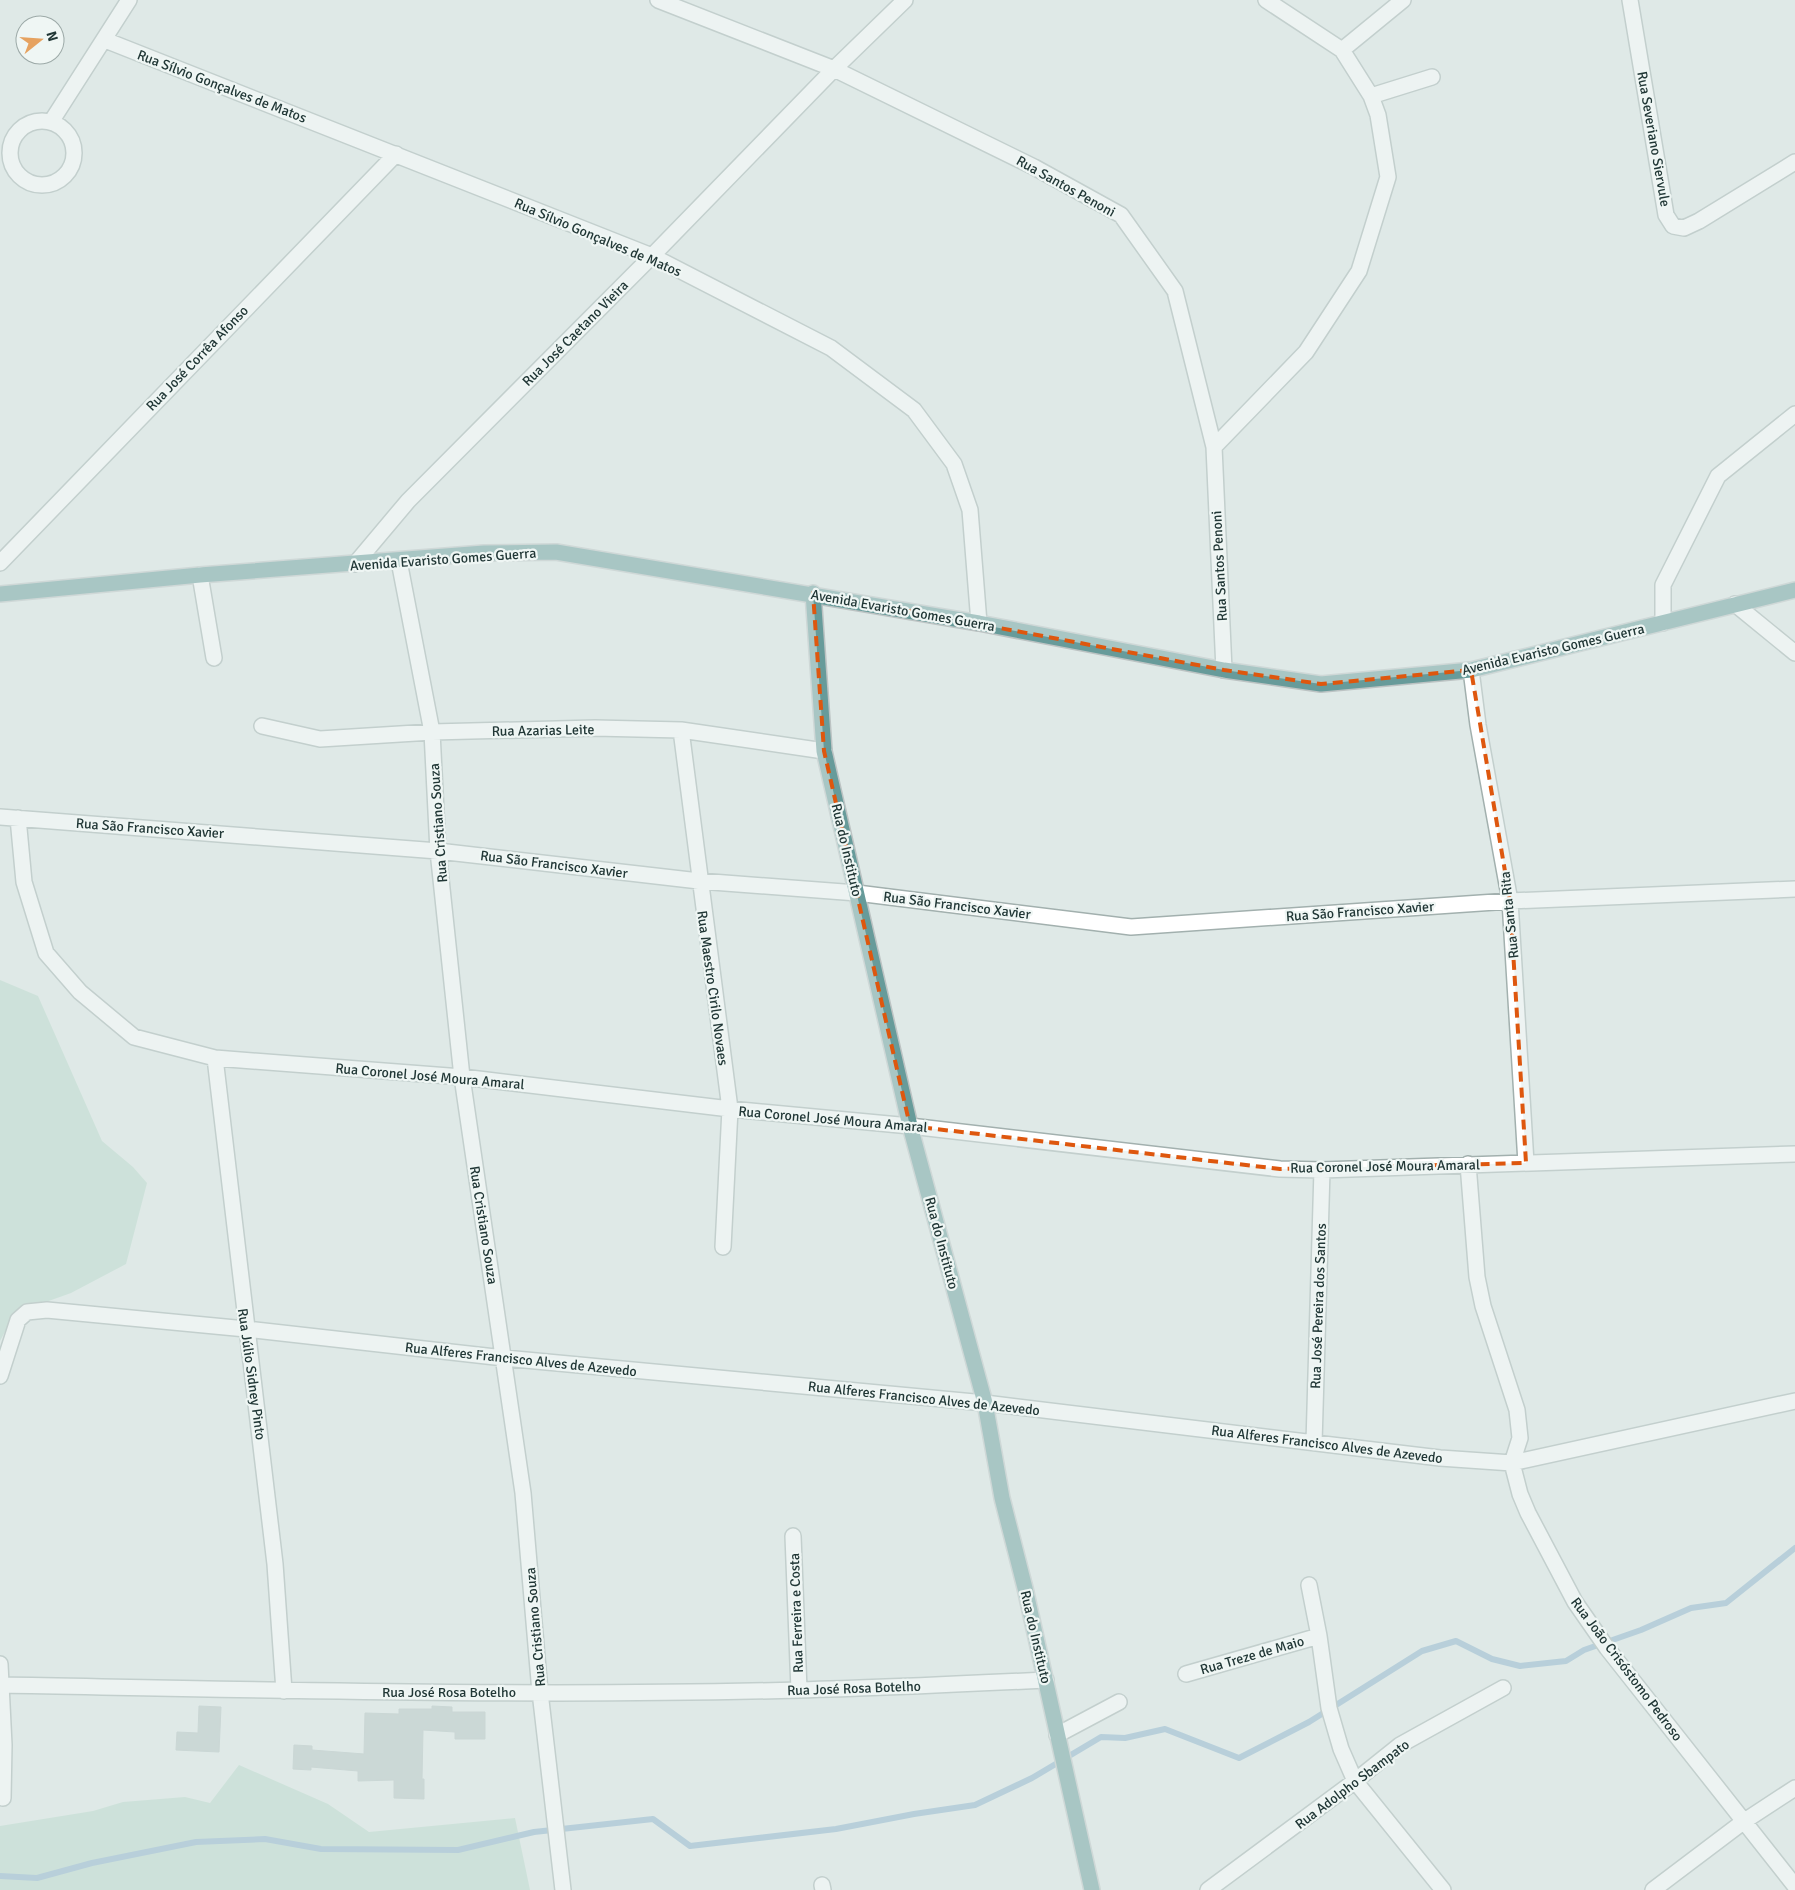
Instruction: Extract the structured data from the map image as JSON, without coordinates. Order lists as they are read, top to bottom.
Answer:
{
  "streets": {
    "main road": ["Avenida Evaristo Gomes Guerra", "Rua do Instituto"],
    "street": [
      "Rua Sílvio Gonçalves de Matos",
      "Rua Severiano Siervule",
      "Rua Santos Penoni",
      "Rua José Caetano Vieira",
      "Rua José Corrêa Afonso",
      "Rua Azarias Leite",
      "Rua Cristiano Souza",
      "Rua São Francisco Xavier",
      "Rua Santa Rita",
      "Rua Maestro Cirilo Novaes",
      "Rua Coronel José Moura Amaral",
      "Rua José Pereira dos Santos",
      "Rua Alferes Francisco Alves de Azevedo",
      "Rua Júlio Sidney Pinto",
      "Rua Ferreira e Costa",
      "Rua Treze de Maio",
      "Rua João Crisóstomo Pedroso",
      "Rua José Rosa Botelho",
      "Rua Adolpho Sbampato"
    ]
  },
  "crossings": [
    ["Rua Sílvio Gonçalves de Matos", "Rua José Caetano Vieira"],
    ["Rua Sílvio Gonçalves de Matos", "Rua José Corrêa Afonso"],
    ["Rua Sílvio Gonçalves de Matos", "Avenida Evaristo Gomes Guerra"],
    ["Rua Santos Penoni", "Rua José Caetano Vieira"],
    ["Rua Santos Penoni", "Avenida Evaristo Gomes Guerra"],
    ["Rua José Caetano Vieira", "Avenida Evaristo Gomes Guerra"],
    ["Avenida Evaristo Gomes Guerra", "Rua Cristiano Souza"],
    ["Avenida Evaristo Gomes Guerra", "Rua do Instituto"],
    ["Avenida Evaristo Gomes Guerra", "Rua Santa Rita"],
    ["Rua Azarias Leite", "Rua Cristiano Souza"],
    ["Rua Azarias Leite", "Rua do Instituto"],
    ["Rua Azarias Leite", "Rua Maestro Cirilo Novaes"],
    ["Rua Cristiano Souza", "Rua São Francisco Xavier"],
    ["Rua Cristiano Souza", "Rua Coronel José Moura Amaral"],
    ["Rua Cristiano Souza", "Rua Alferes Francisco Alves de Azevedo"],
    ["Rua Cristiano Souza", "Rua José Rosa Botelho"],
    ["Rua São Francisco Xavier", "Rua do Instituto"],
    ["Rua São Francisco Xavier", "Rua Santa Rita"],
    ["Rua São Francisco Xavier", "Rua Maestro Cirilo Novaes"],
    ["Rua São Francisco Xavier", "Rua Coronel José Moura Amaral"],
    ["Rua do Instituto", "Rua Coronel José Moura Amaral"],
    ["Rua do Instituto", "Rua Alferes Francisco Alves de Azevedo"],
    ["Rua do Instituto", "Rua José Rosa Botelho"],
    ["Rua Santa Rita", "Rua Coronel José Moura Amaral"],
    ["Rua Maestro Cirilo Novaes", "Rua Coronel José Moura Amaral"],
    ["Rua Coronel José Moura Amaral", "Rua José Pereira dos Santos"],
    ["Rua Coronel José Moura Amaral", "Rua Júlio Sidney Pinto"],
    ["Rua José Pereira dos Santos", "Rua Alferes Francisco Alves de Azevedo"],
    ["Rua Alferes Francisco Alves de Azevedo", "Rua Júlio Sidney Pinto"],
    ["Rua Alferes Francisco Alves de Azevedo", "Rua João Crisóstomo Pedroso"],
    ["Rua Júlio Sidney Pinto", "Rua José Rosa Botelho"],
    ["Rua Ferreira e Costa", "Rua José Rosa Botelho"],
    ["Rua Treze de Maio", "Rua Adolpho Sbampato"]
  ],
  "north": "right"
}
